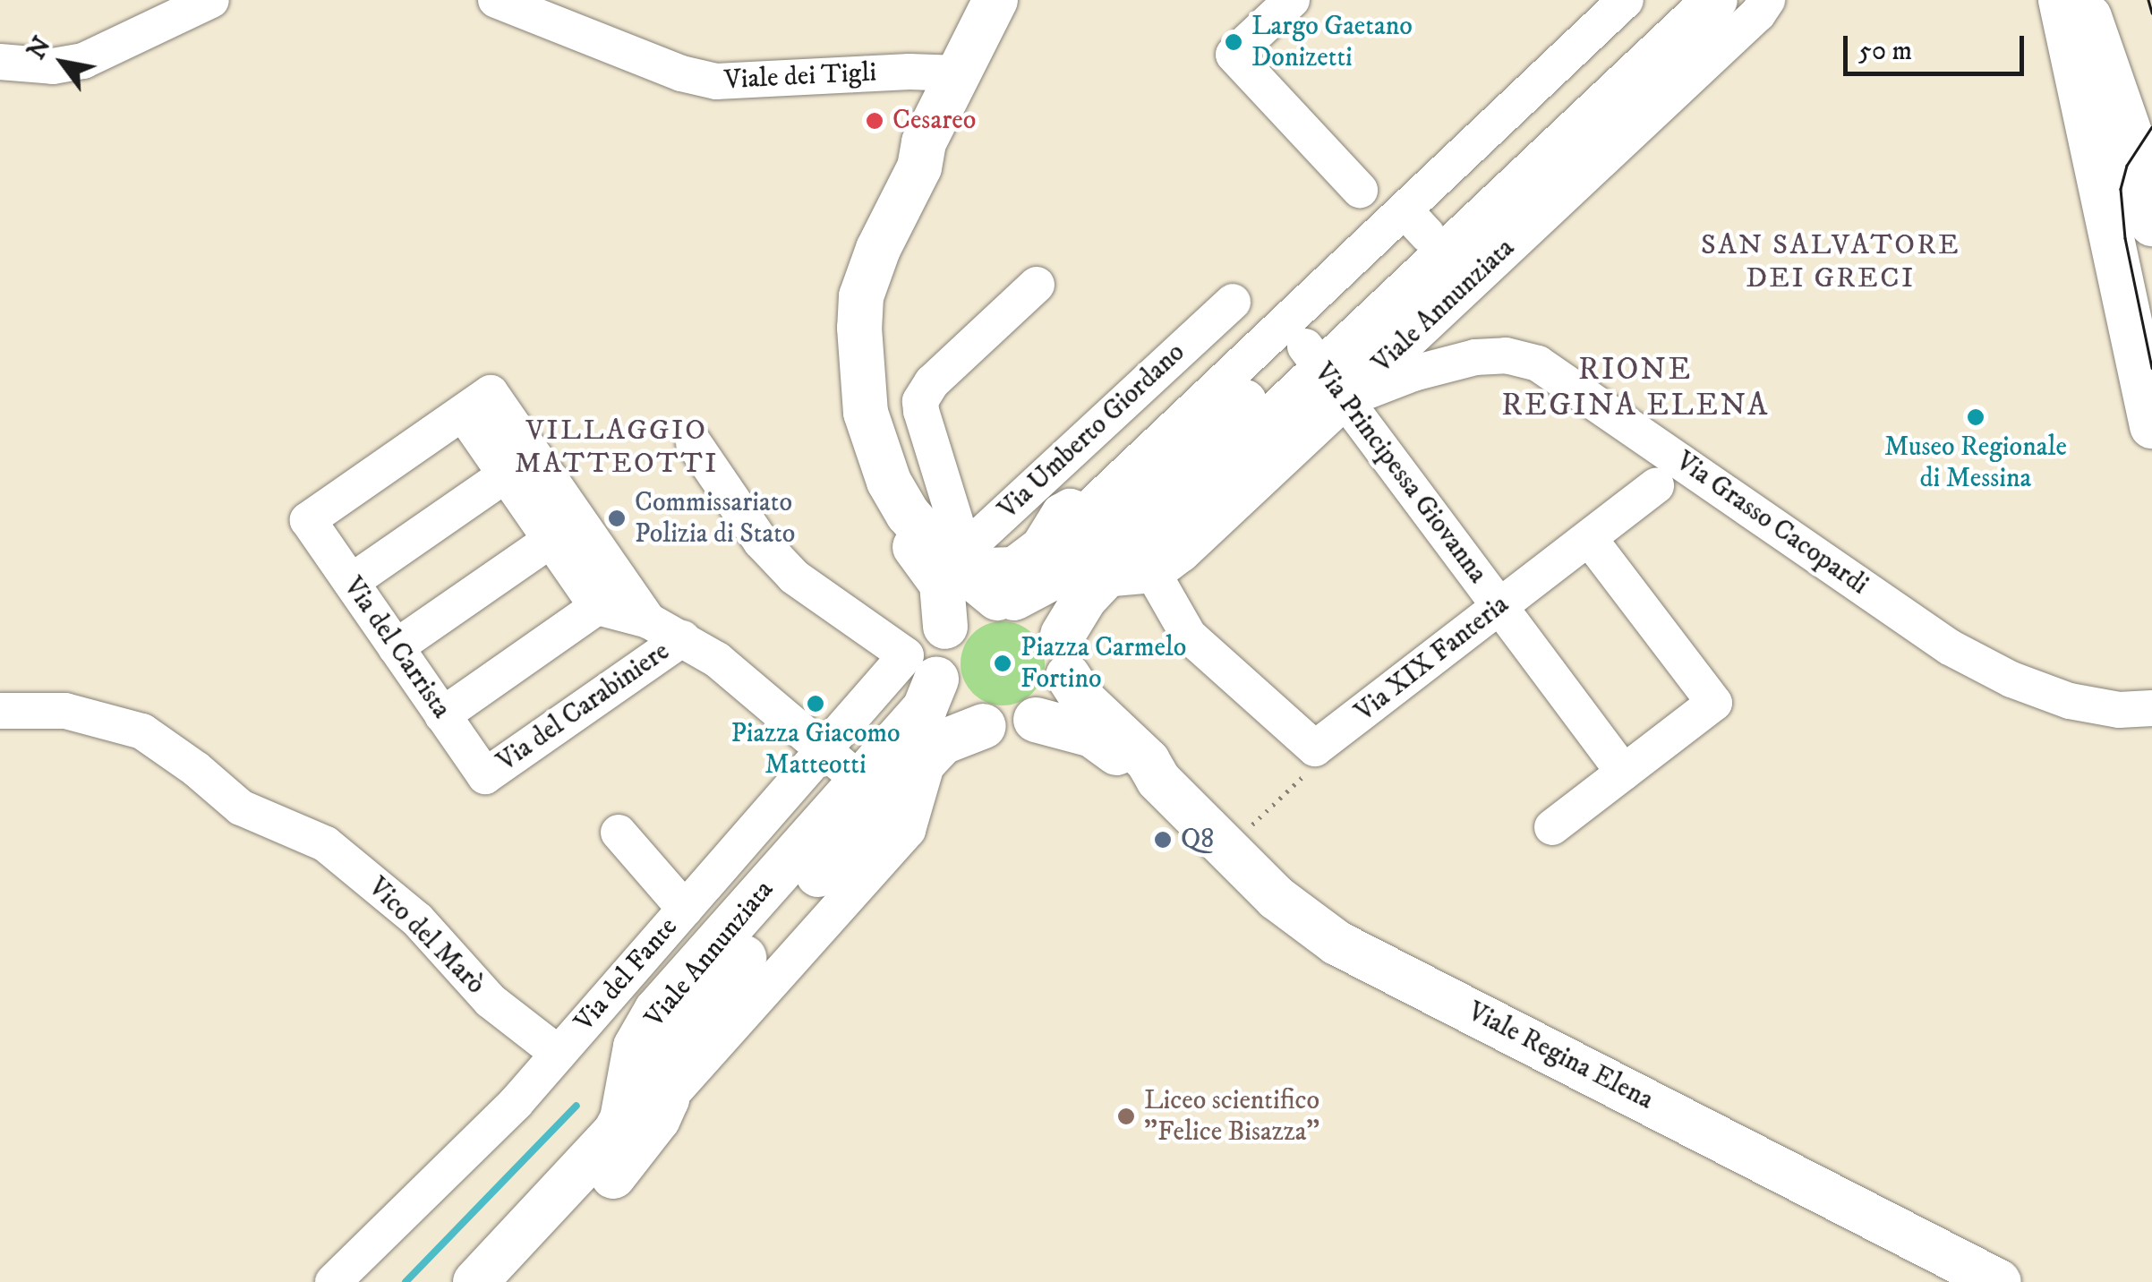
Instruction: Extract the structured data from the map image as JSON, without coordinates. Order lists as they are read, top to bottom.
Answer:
{
  "streets": {
    "main road": ["Viale Annunziata", "Viale Regina Elena"],
    "street": [
      "Viale dei Tigli",
      "Via Umberto Giordano",
      "Via Principessa Giovanna",
      "Via Grasso Cacopardi",
      "Via del Carrista",
      "Via XIX Fanteria",
      "Via del Carabiniere",
      "Vico del Marò",
      "Via del Fante"
    ]
  },
  "crossings": [
    ["Viale Annunziata", "Via Principessa Giovanna"],
    ["Viale Annunziata", "Via Grasso Cacopardi"],
    ["Viale Annunziata", "Via del Fante"],
    ["Via Principessa Giovanna", "Via Grasso Cacopardi"],
    ["Via Principessa Giovanna", "Via XIX Fanteria"],
    ["Via del Carrista", "Via del Carabiniere"],
    ["Vico del Marò", "Via del Fante"]
  ],
  "districts": ["SAN SALVATORE DEI GRECI", "RIONE REGINA ELENA", "VILLAGGIO MATTEOTTI"],
  "places": [
    "Largo Gaetano Donizetti",
    "Cesareo",
    "Museo Regionale di Messina",
    "Commissariato Polizia di Stato",
    "Piazza Carmelo Fortino",
    "Piazza Giacomo Matteotti",
    "Q8",
    "Liceo scientifico \"Felice Bisazza\""
  ],
  "scale_bar": "50 m",
  "north": "top left"
}
